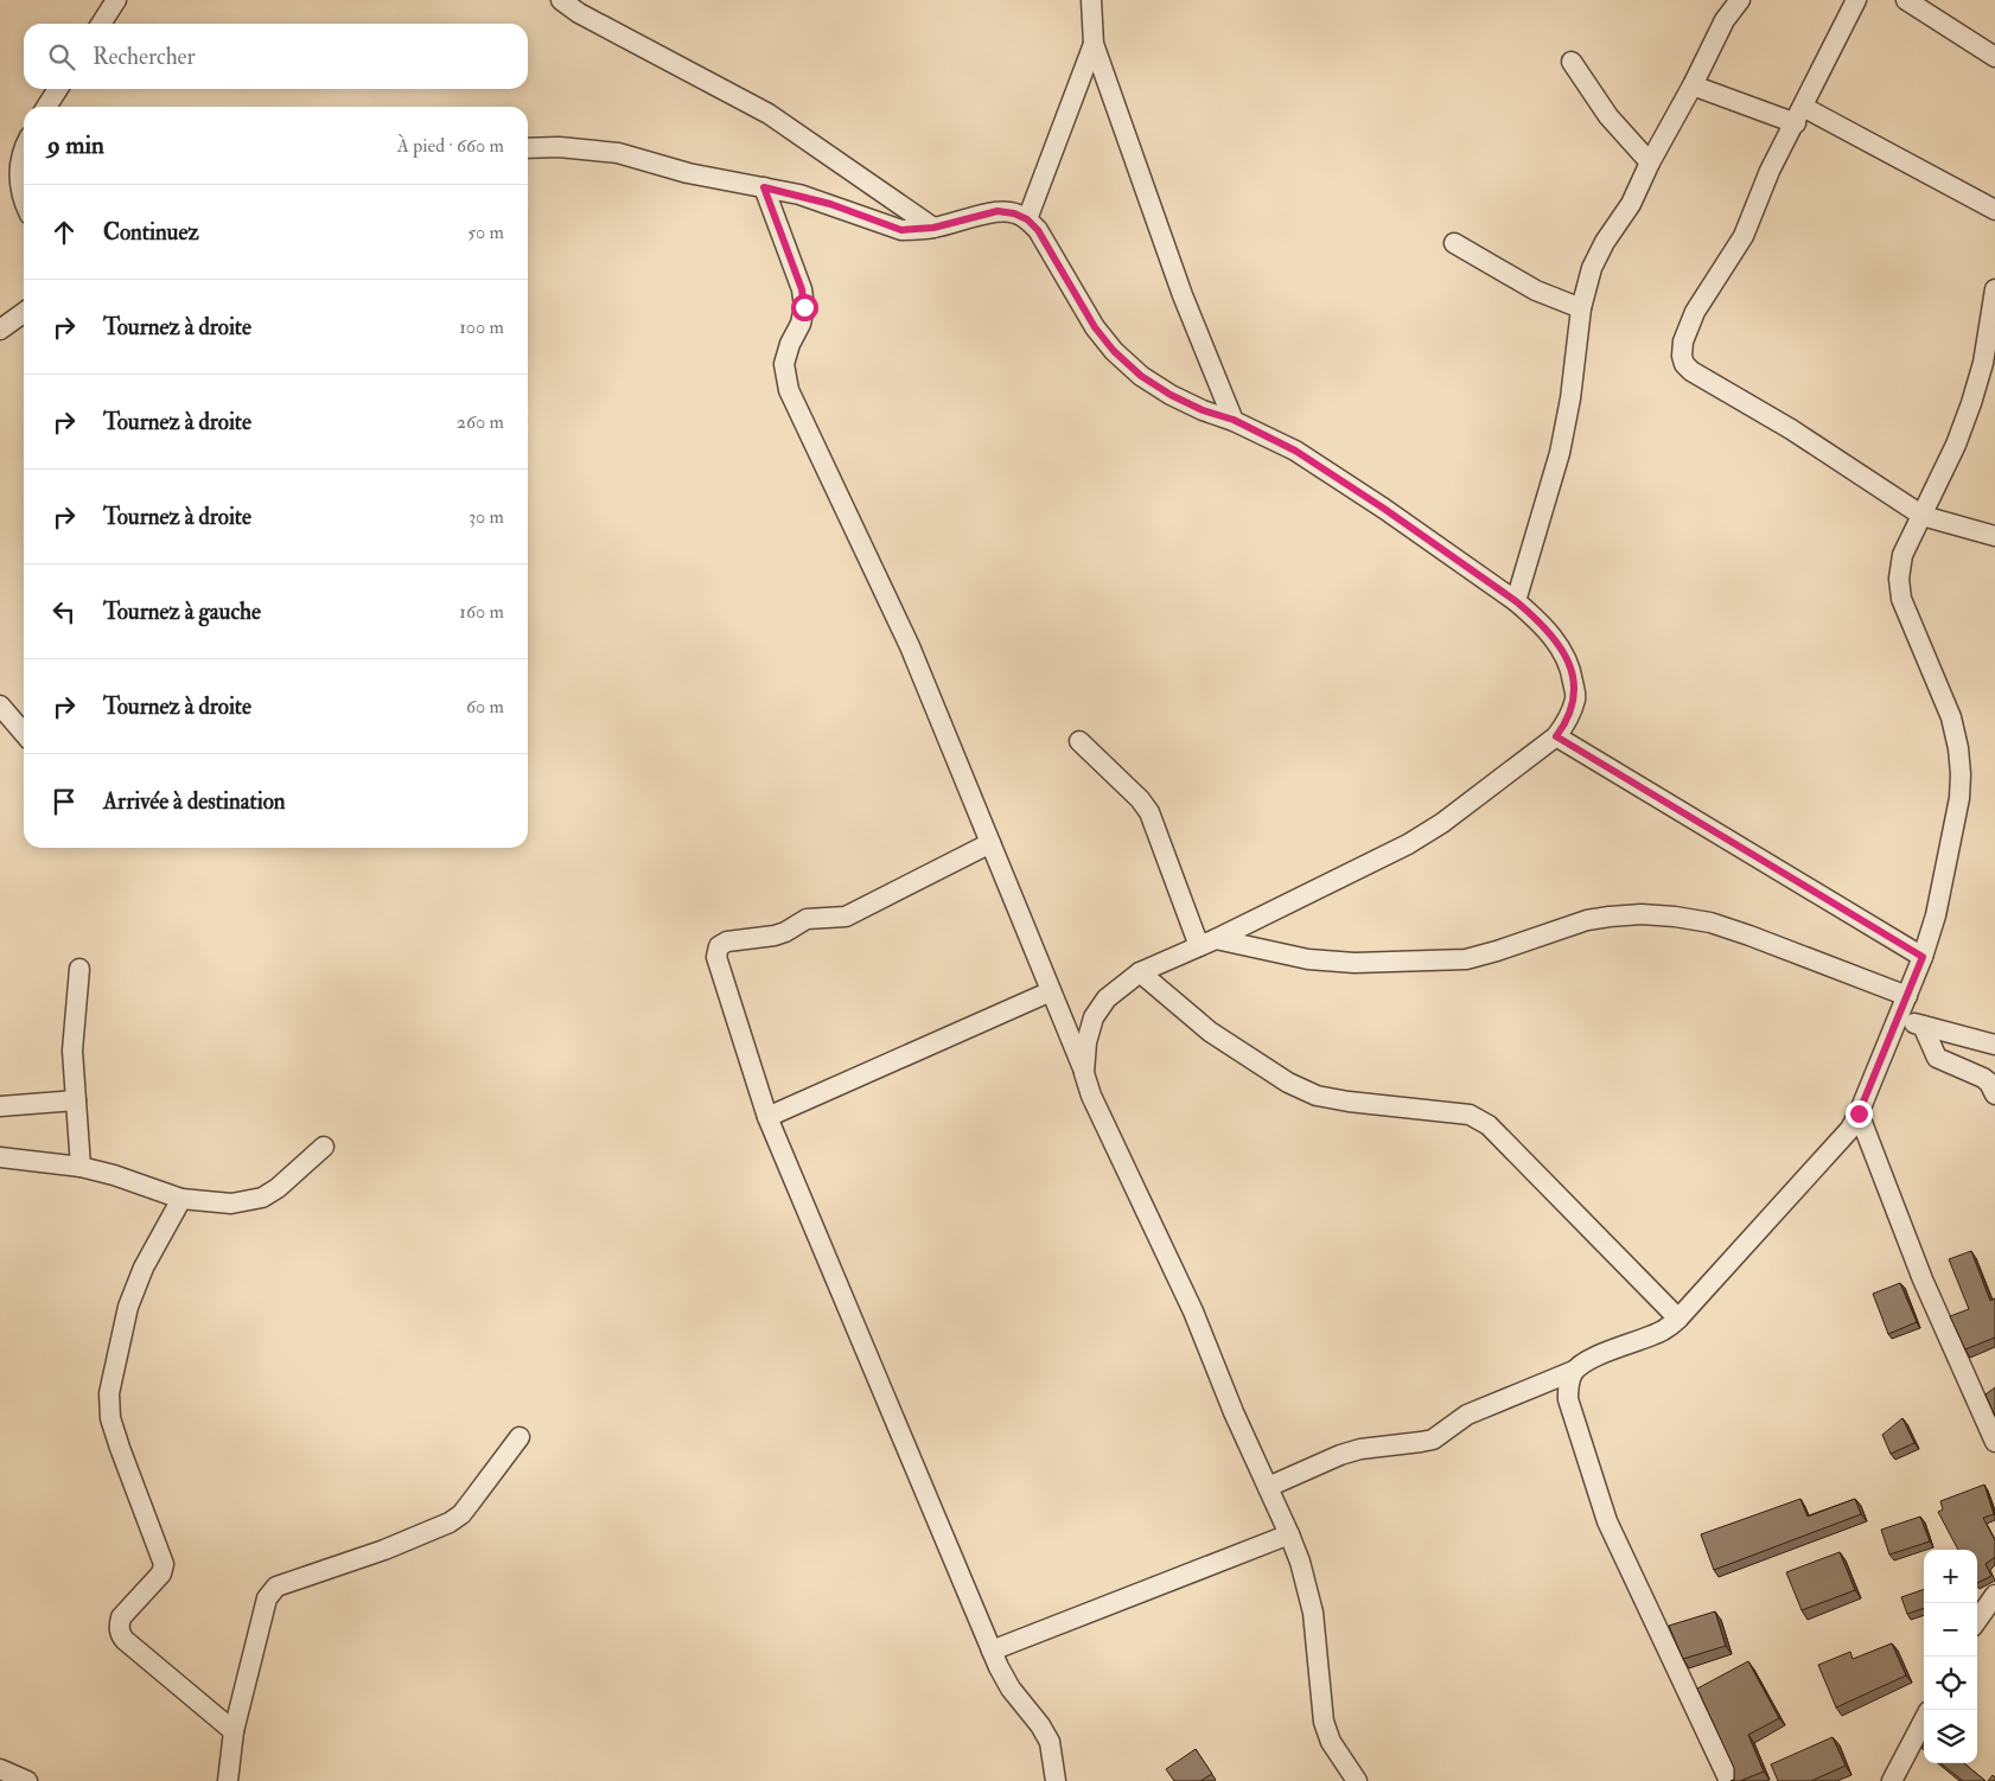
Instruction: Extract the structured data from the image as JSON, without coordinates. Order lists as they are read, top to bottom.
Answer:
{
  "page": {
    "search": "Rechercher",
    "heading": ["9 min", "À pied · 660 m"],
    "list": [
      ["Continuez", "50 m"],
      ["Tournez à droite", "100 m"],
      ["Tournez à droite", "260 m"],
      ["Tournez à droite", "30 m"],
      ["Tournez à gauche", "160 m"],
      ["Tournez à droite", "60 m"],
      "Arrivée à destination"
    ],
    "map_buttons": ["+", "−"]
  }
}
